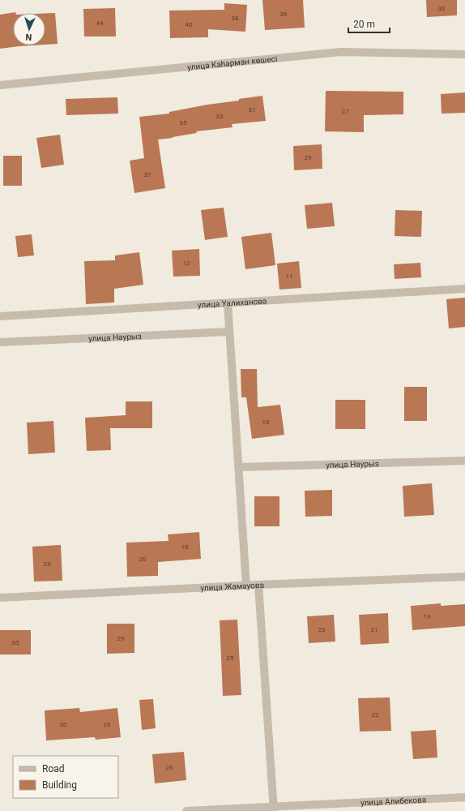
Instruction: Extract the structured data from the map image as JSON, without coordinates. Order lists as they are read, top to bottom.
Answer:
{
  "streets": {
    "street": [
      "улица Каһарман көшесі",
      "улица Уалиханова",
      "улица Наурыз",
      "улица Жамауова",
      "улица Алибекова"
    ]
  },
  "house_numbers": [
    "30",
    "36",
    "38",
    "44",
    "40",
    "31",
    "27",
    "33",
    "35",
    "29",
    "37",
    "12",
    "11",
    "18",
    "18",
    "20",
    "24",
    "19",
    "23",
    "21",
    "29",
    "33",
    "25",
    "22",
    "30",
    "28",
    "26"
  ],
  "legend": ["Road", "Building"],
  "scale_bar": "20 m",
  "north": "bottom"
}
